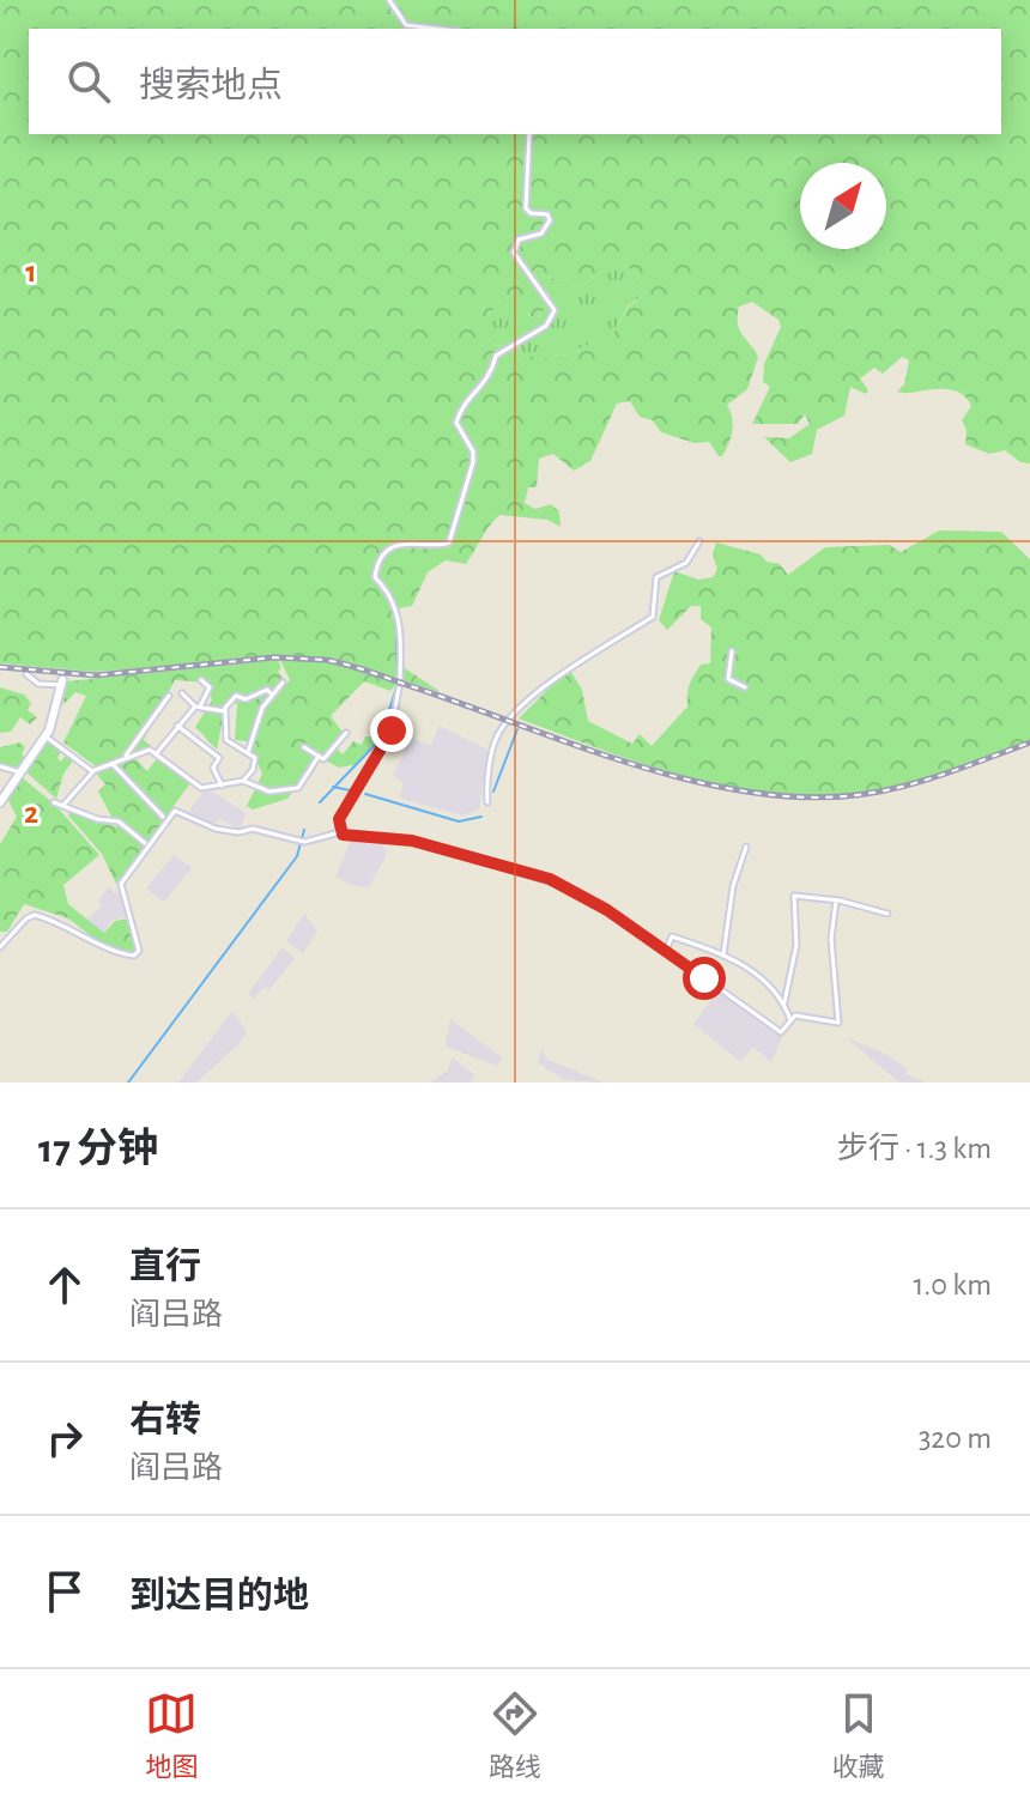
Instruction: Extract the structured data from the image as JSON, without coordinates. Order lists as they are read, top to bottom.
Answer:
{
  "north": "top right",
  "page": {
    "search": "搜索地点",
    "heading": ["17 分钟", "步行 · 1.3 km"],
    "list": [
      ["直行", "阎吕路", "1.0 km"],
      ["右转", "阎吕路", "320 m"],
      "到达目的地"
    ],
    "nav": ["地图", "路线", "收藏"]
  },
  "grid": {
    "rows": ["1", "2"]
  }
}
